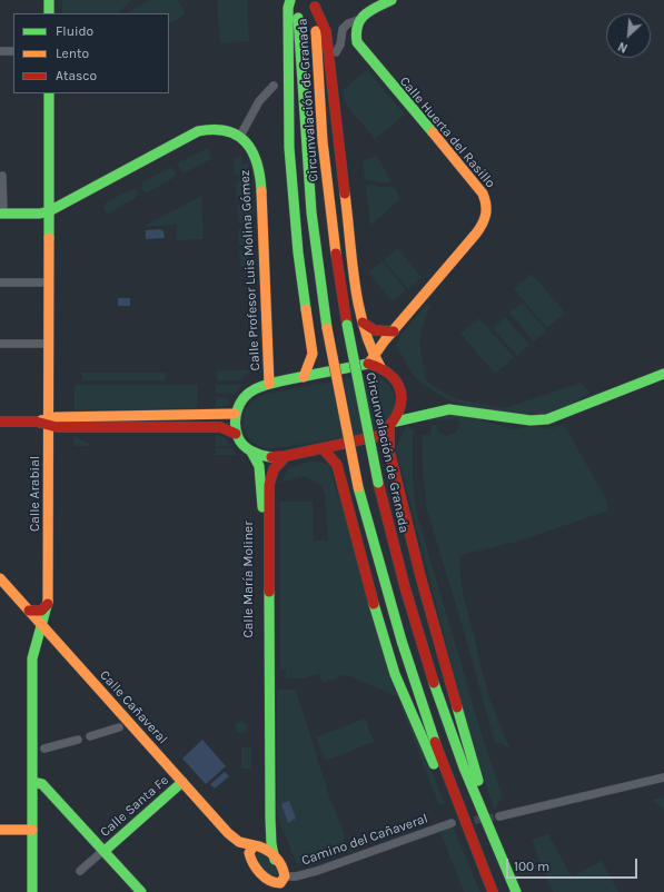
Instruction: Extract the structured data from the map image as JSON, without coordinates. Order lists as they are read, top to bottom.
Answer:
{
  "streets": {
    "main road": [
      "Circunvalación de Granada",
      "Calle Huerta del Rasillo",
      "Calle Profesor Luis Molina Gómez",
      "Calle Arabial",
      "Calle María Moliner",
      "Calle Cañaveral",
      "Calle Santa Fe"
    ],
    "street": ["Camino del Cañaveral"]
  },
  "crossings": [
    ["Calle Arabial", "Calle Cañaveral"],
    ["Calle María Moliner", "Calle Cañaveral"],
    ["Calle Cañaveral", "Calle Santa Fe"]
  ],
  "legend": ["Fluido", "Lento", "Atasco"],
  "scale_bar": "100 m",
  "north": "bottom left"
}
